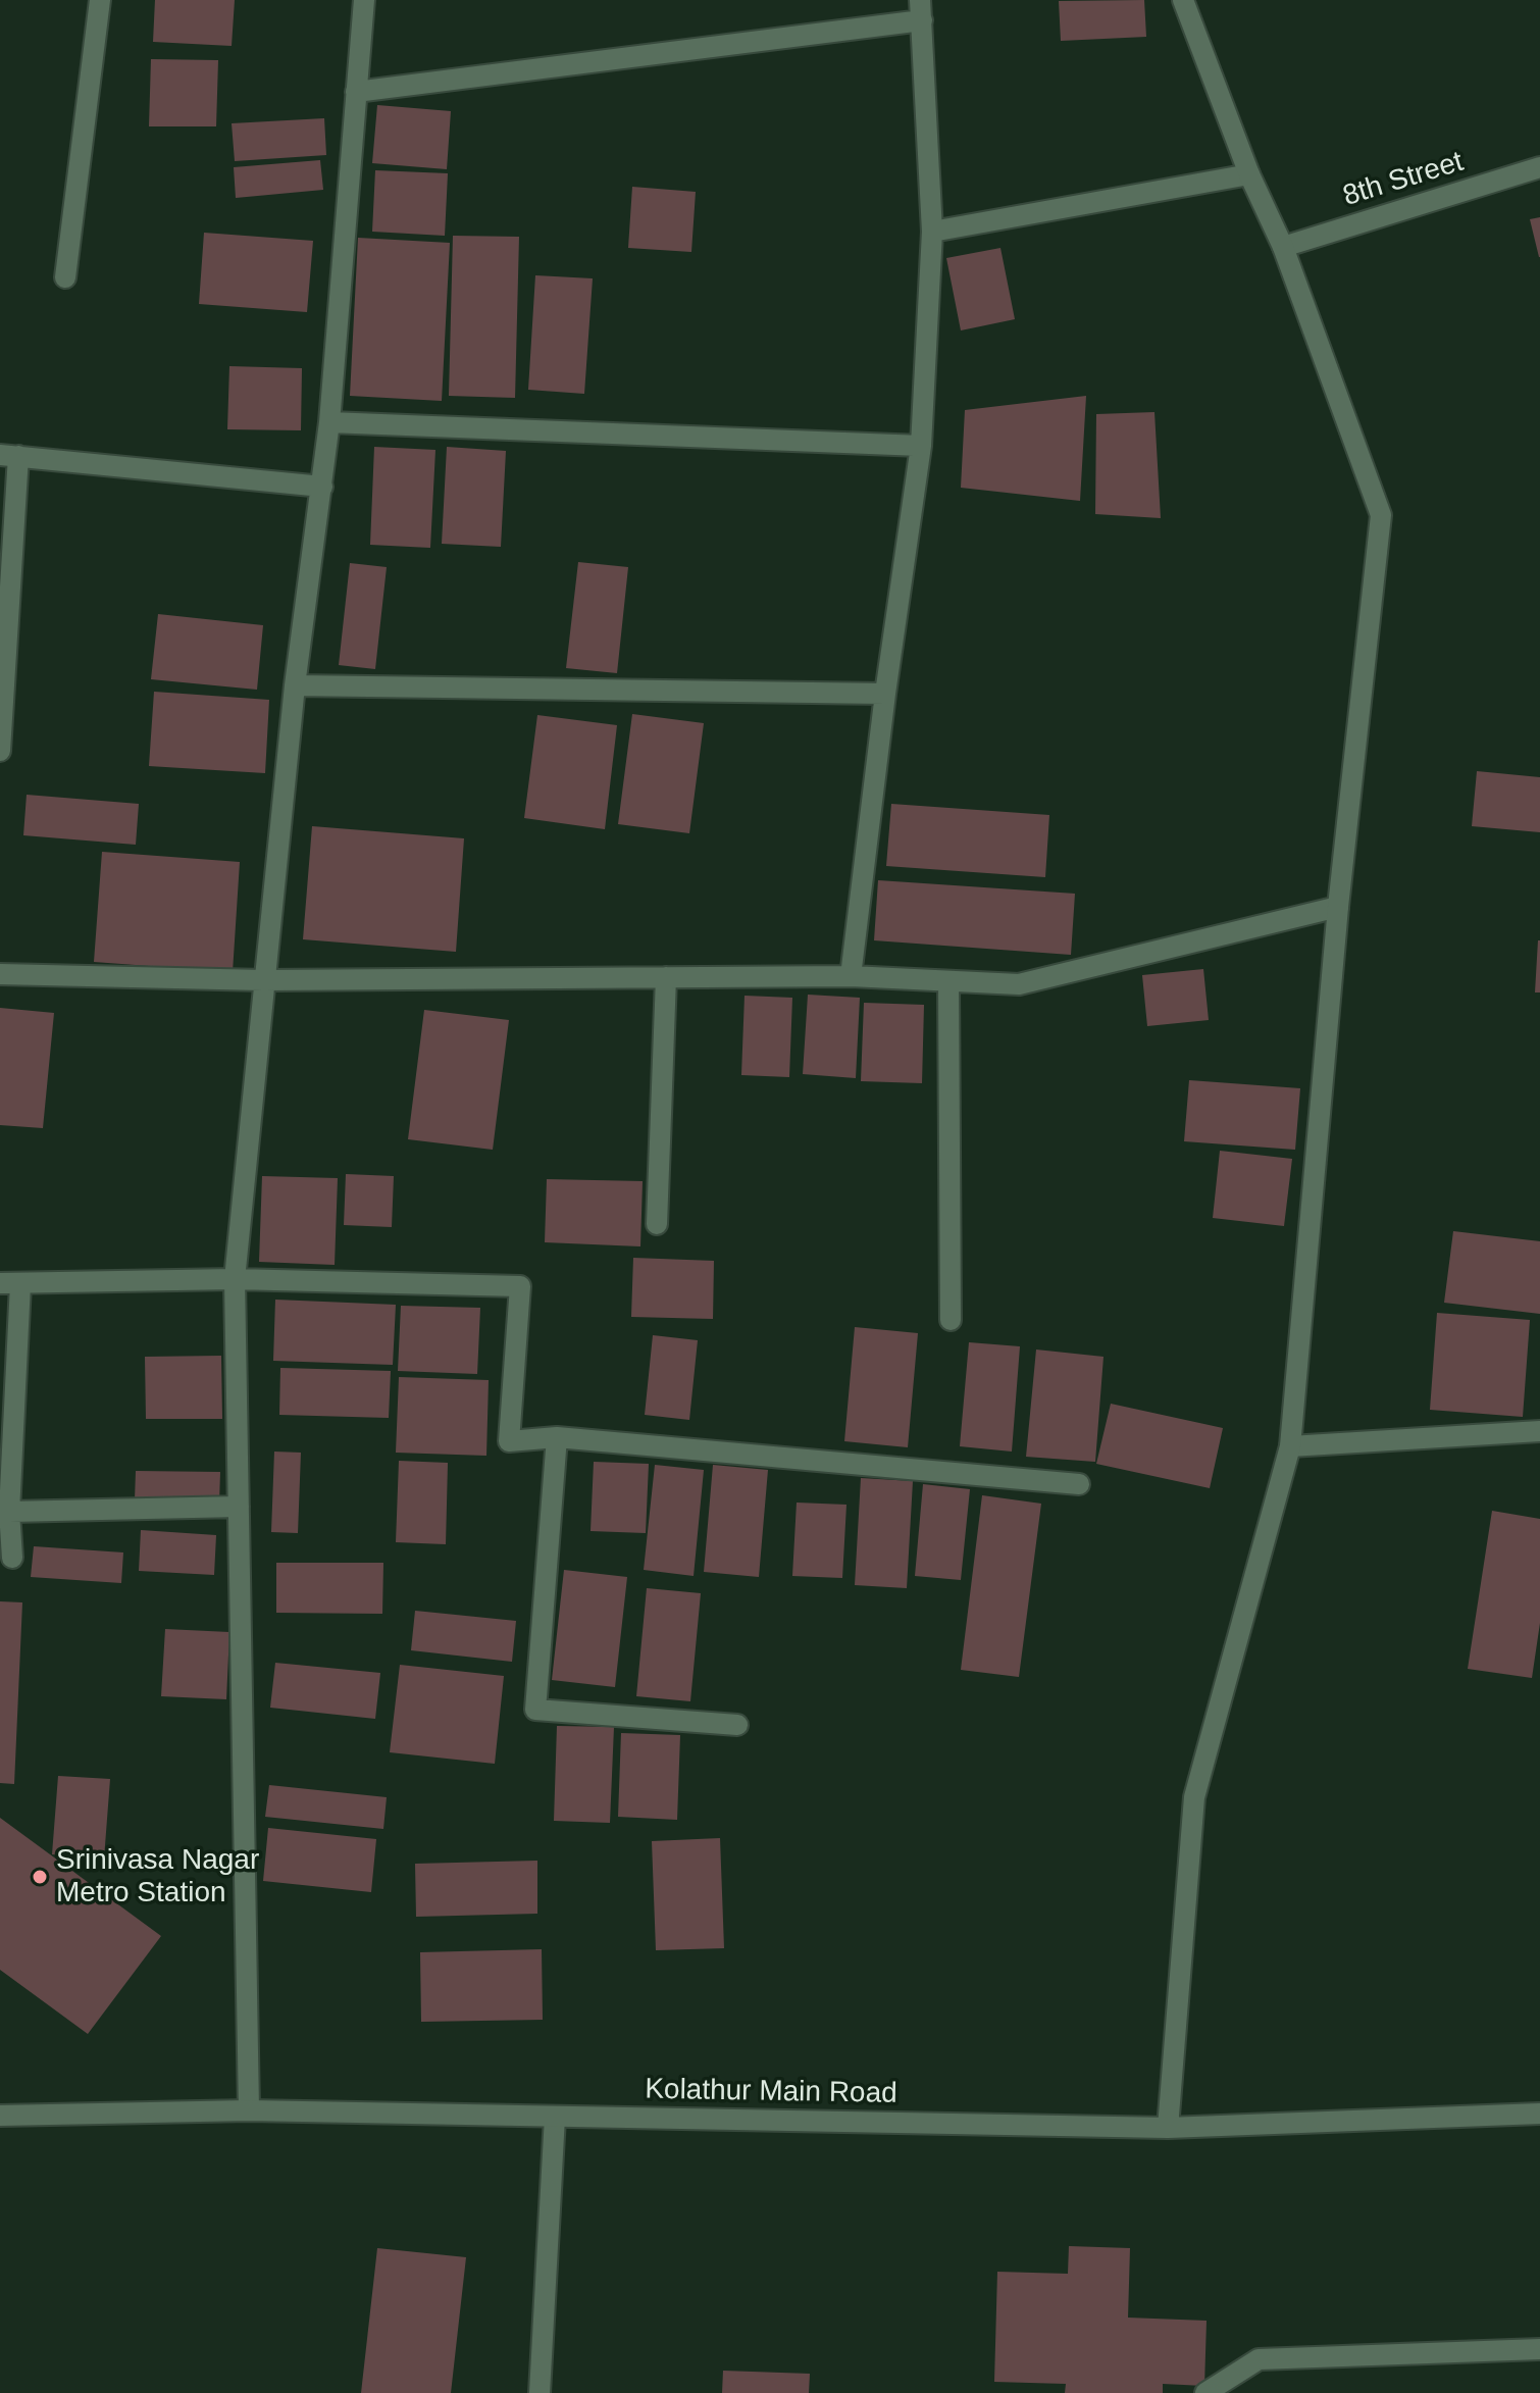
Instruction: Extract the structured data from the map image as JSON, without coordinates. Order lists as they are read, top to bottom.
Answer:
{
  "streets": {
    "street": ["8th Street", "Kolathur Main Road"]
  },
  "places": ["Srinivasa Nagar Metro Station"]
}
